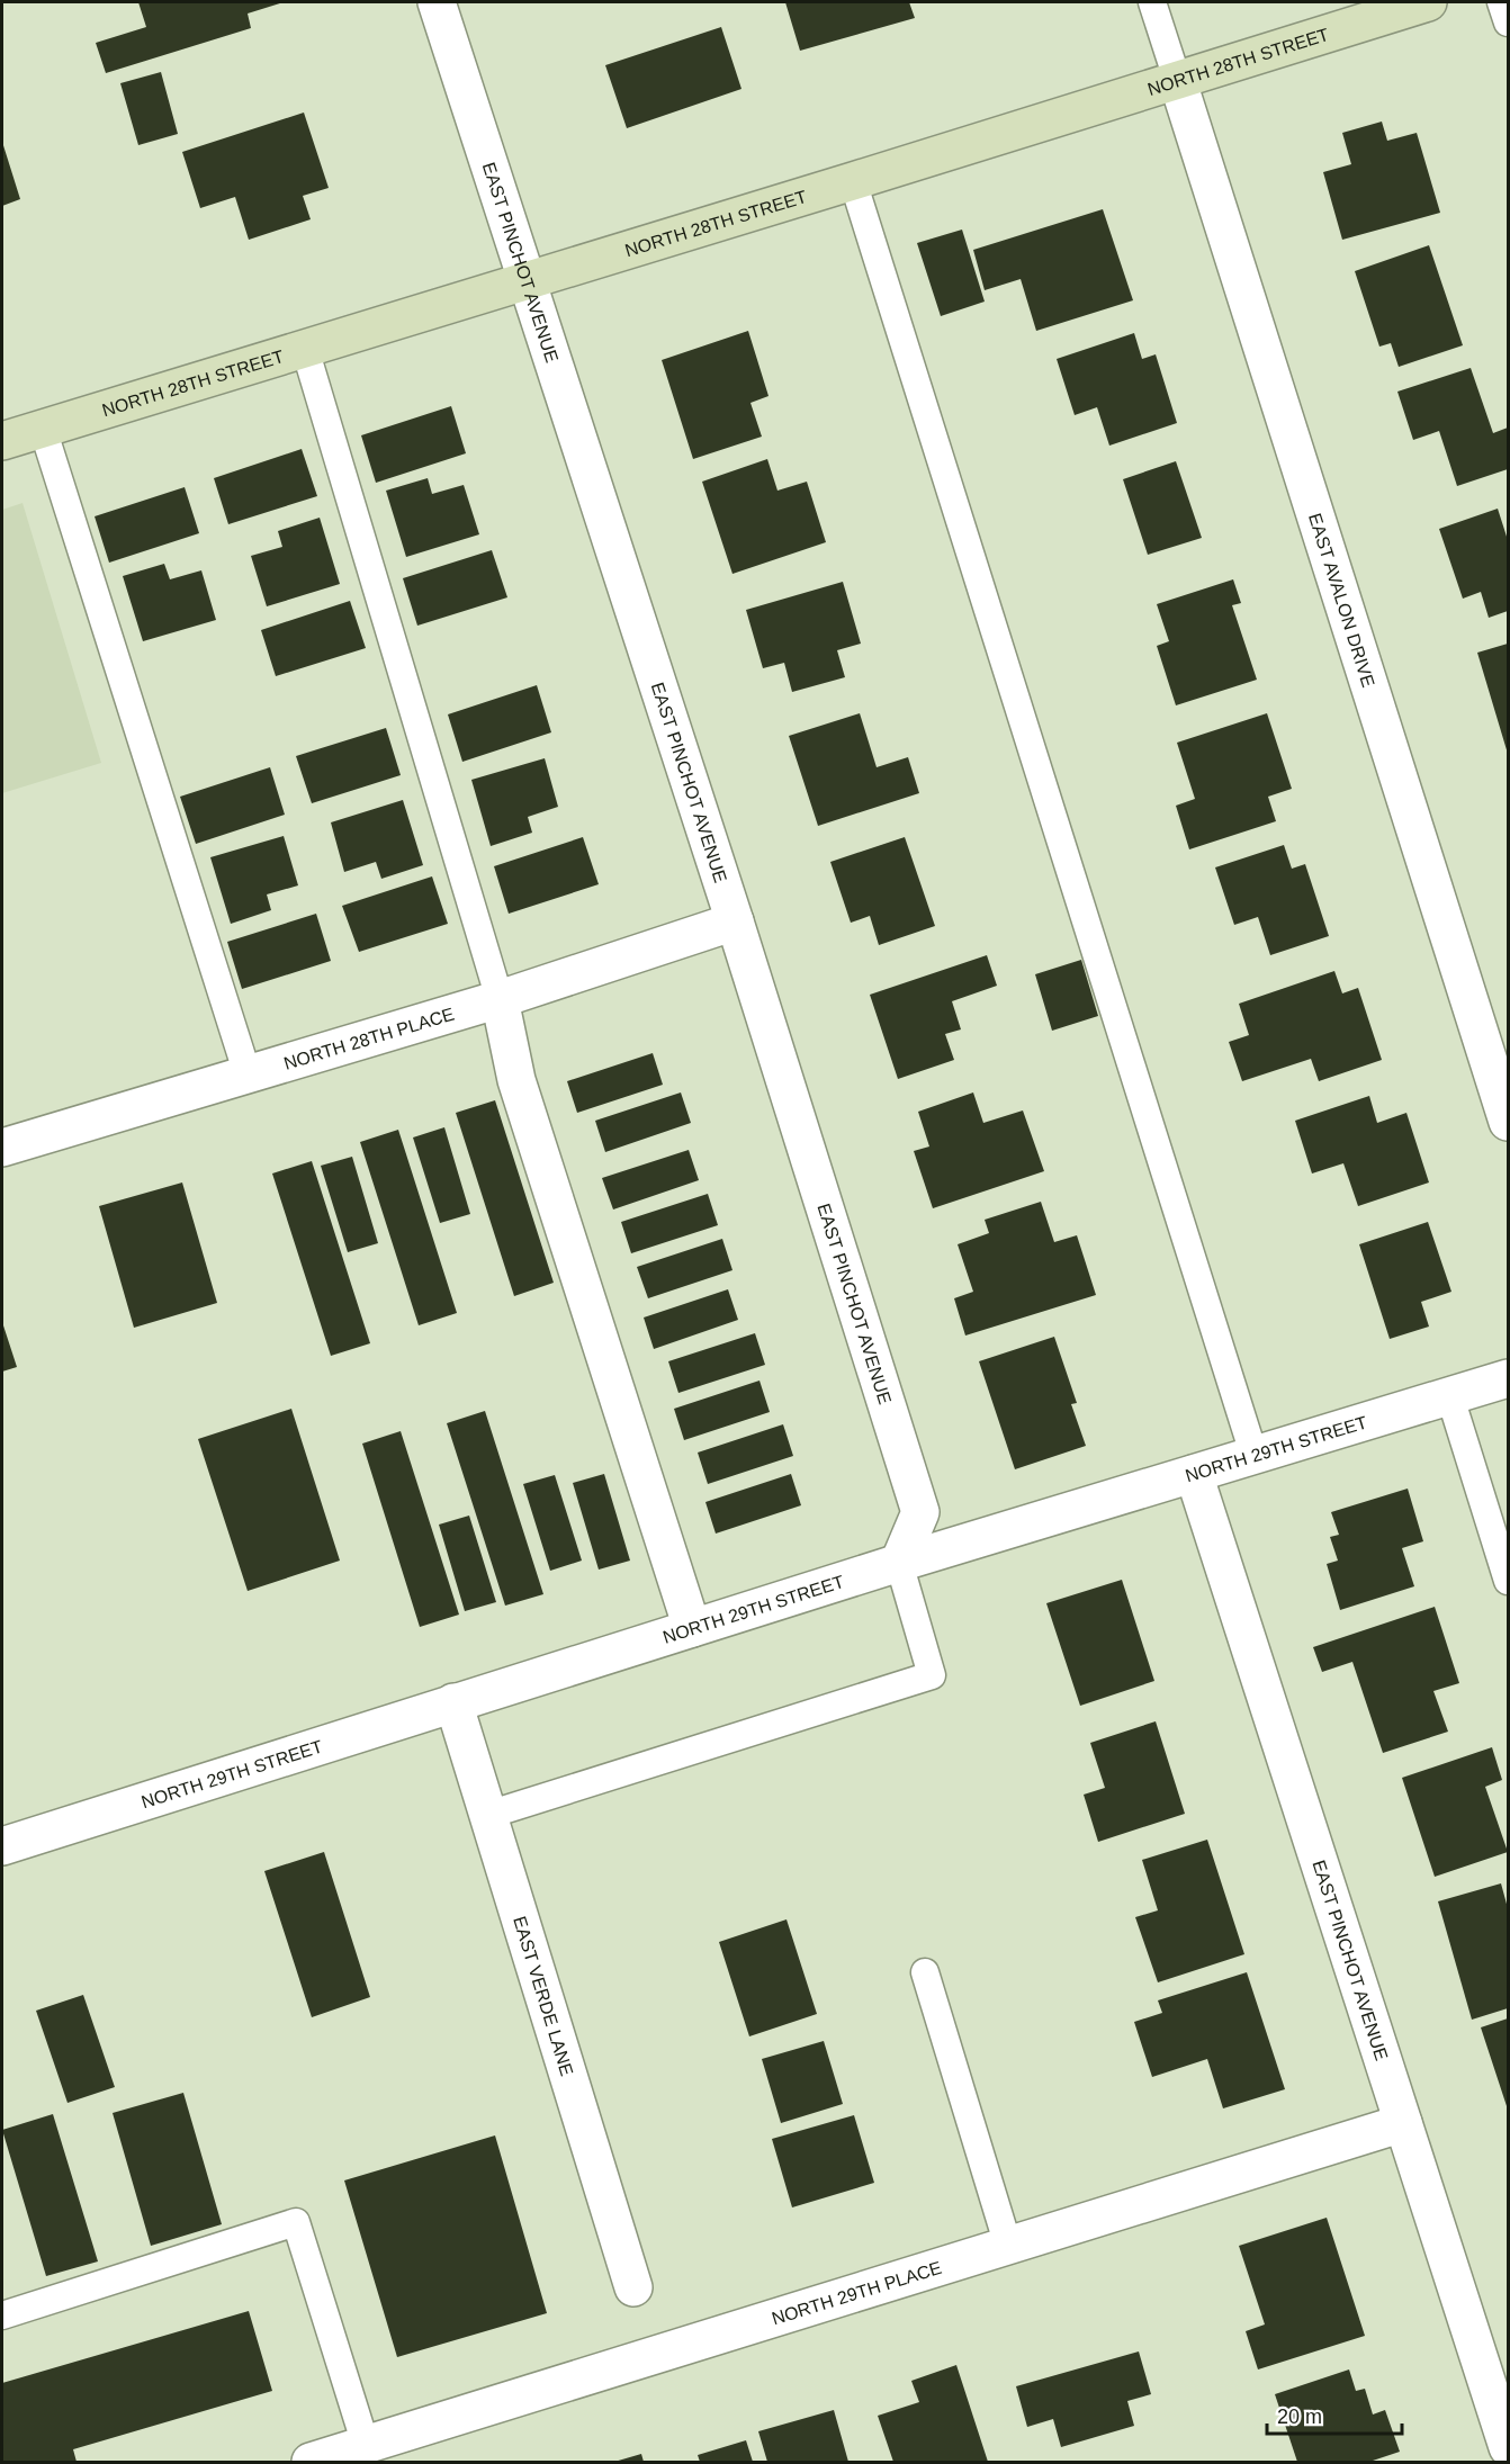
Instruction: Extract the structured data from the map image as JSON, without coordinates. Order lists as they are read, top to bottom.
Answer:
{
  "streets": {
    "street": [
      "NORTH 28TH STREET",
      "EAST PINCHOT AVENUE",
      "EAST AVALON DRIVE",
      "NORTH 28TH PLACE",
      "NORTH 29TH STREET",
      "EAST VERDE LANE",
      "NORTH 29TH PLACE"
    ]
  },
  "crossings": [
    ["NORTH 28TH STREET", "EAST PINCHOT AVENUE"],
    ["NORTH 28TH STREET", "EAST AVALON DRIVE"],
    ["EAST PINCHOT AVENUE", "NORTH 28TH PLACE"],
    ["EAST PINCHOT AVENUE", "NORTH 29TH STREET"],
    ["EAST PINCHOT AVENUE", "NORTH 29TH PLACE"],
    ["NORTH 29TH STREET", "EAST VERDE LANE"]
  ],
  "scale_bar": "20 m"
}
